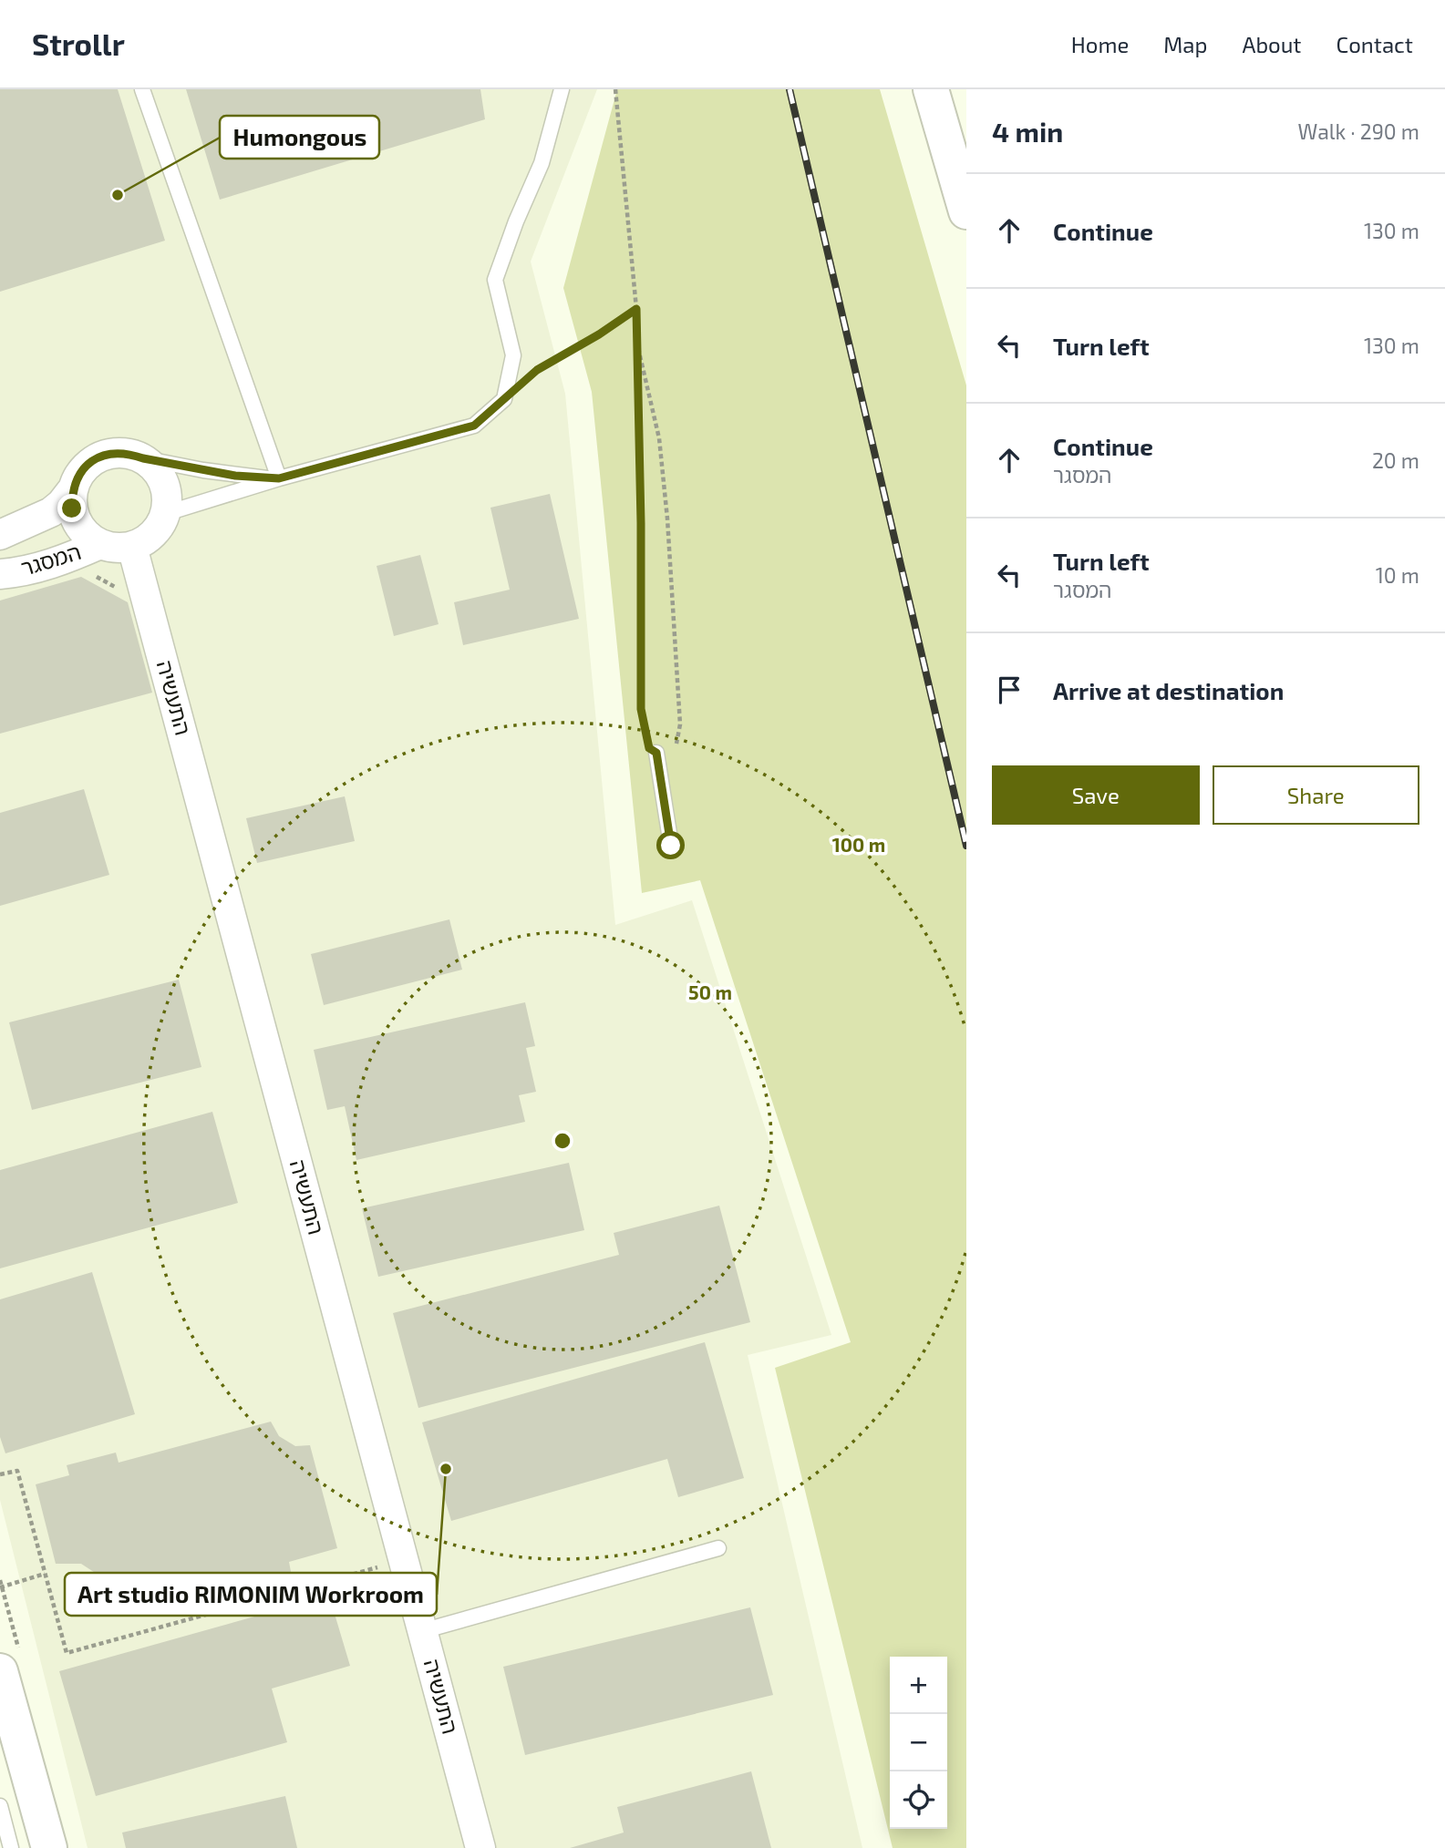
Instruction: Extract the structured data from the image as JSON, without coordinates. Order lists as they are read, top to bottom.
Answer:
{
  "streets": {
    "street": ["המסגר", "התעשיה"]
  },
  "crossings": [
    ["המסגר", "התעשיה"]
  ],
  "places": ["Humongous", "Art studio RIMONIM Workroom"],
  "page": {
    "header": "Strollr",
    "nav": [
      "Home",
      "Map",
      "About",
      "Contact"
    ],
    "heading": ["4 min", "Walk · 290 m"],
    "list": [
      ["Continue", "130 m"],
      ["Turn left", "130 m"],
      ["Continue", "המסגר", "20 m"],
      ["Turn left", "המסגר", "10 m"],
      "Arrive at destination"
    ],
    "buttons": ["Save", "Share"],
    "map_buttons": ["+", "−"]
  },
  "rings": ["100 m", "50 m"]
}
